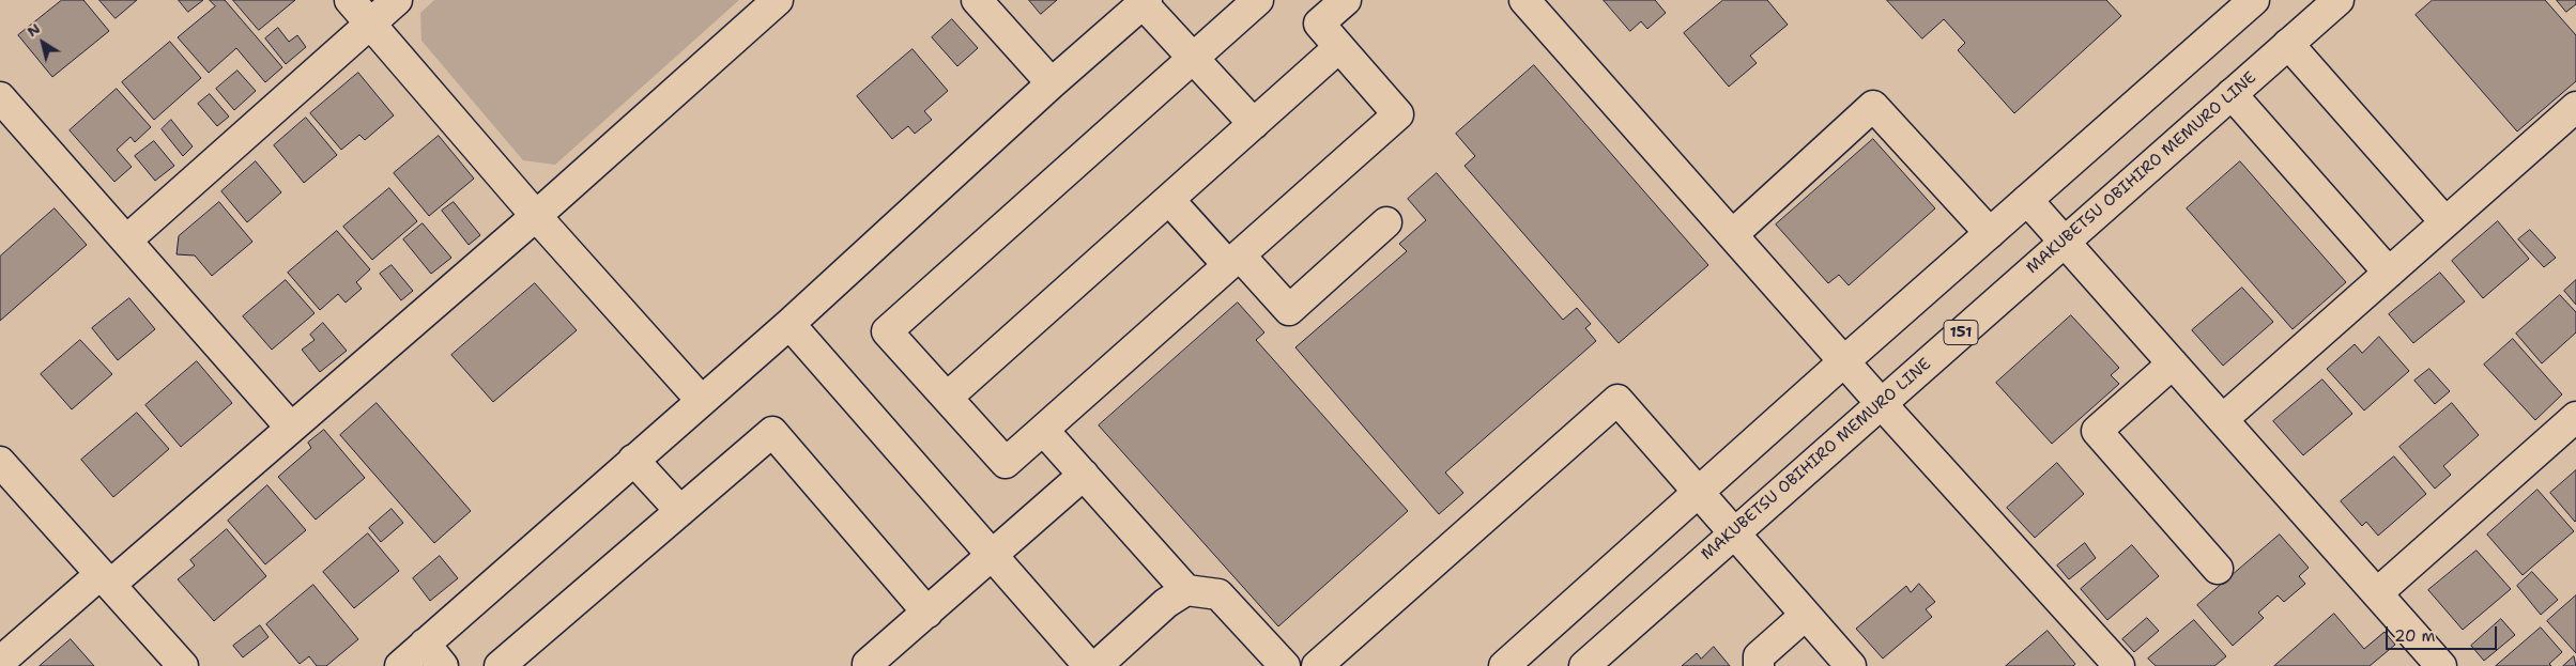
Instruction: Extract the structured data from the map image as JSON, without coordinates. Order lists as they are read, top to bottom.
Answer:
{
  "streets": {
    "street": ["MAKUBETSU OBIHIRO MEMURO LINE", "151"]
  },
  "scale_bar": "20 m",
  "north": "top left"
}
